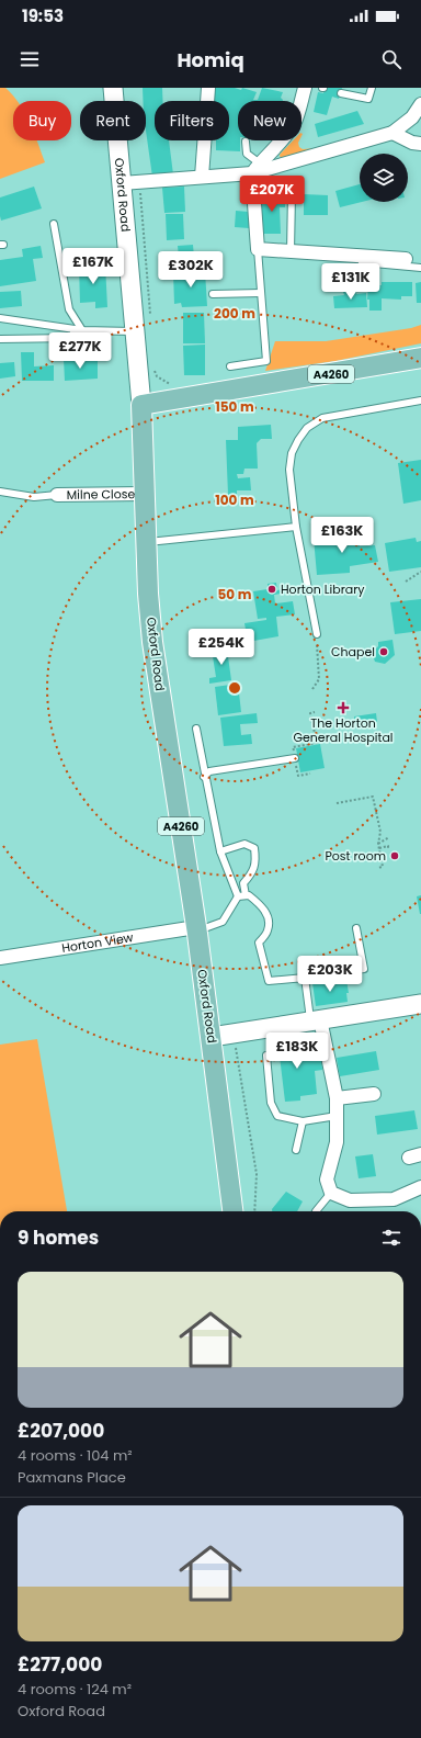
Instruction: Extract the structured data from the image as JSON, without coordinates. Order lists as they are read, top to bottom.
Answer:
{
  "streets": {
    "main road": ["Oxford Road", "A4260"],
    "street": ["Milne Close", "Horton View"]
  },
  "crossings": [
    ["Oxford Road", "A4260"],
    ["Oxford Road", "Milne Close"],
    ["Oxford Road", "Horton View"]
  ],
  "places": {
    "other": ["Horton Library", "Chapel", "Post room"],
    "health": ["The Horton General Hospital"]
  },
  "page": {
    "status": "19:53",
    "header": "Homiq",
    "chip": [
      "Buy",
      "Rent",
      "Filters",
      "New"
    ],
    "price": [
      "£207K",
      "£167K",
      "£302K",
      "£131K",
      "£277K",
      "£163K",
      "£254K",
      "£203K",
      "£183K"
    ],
    "heading": "9 homes",
    "list": [
      {
        "name": "£207,000",
        "note": "4 rooms · 104 m² · Paxmans Place"
      },
      {
        "name": "£277,000",
        "note": "4 rooms · 124 m² · Oxford Road"
      }
    ]
  },
  "rings": [
    "200 m",
    "150 m",
    "100 m",
    "50 m"
  ]
}
